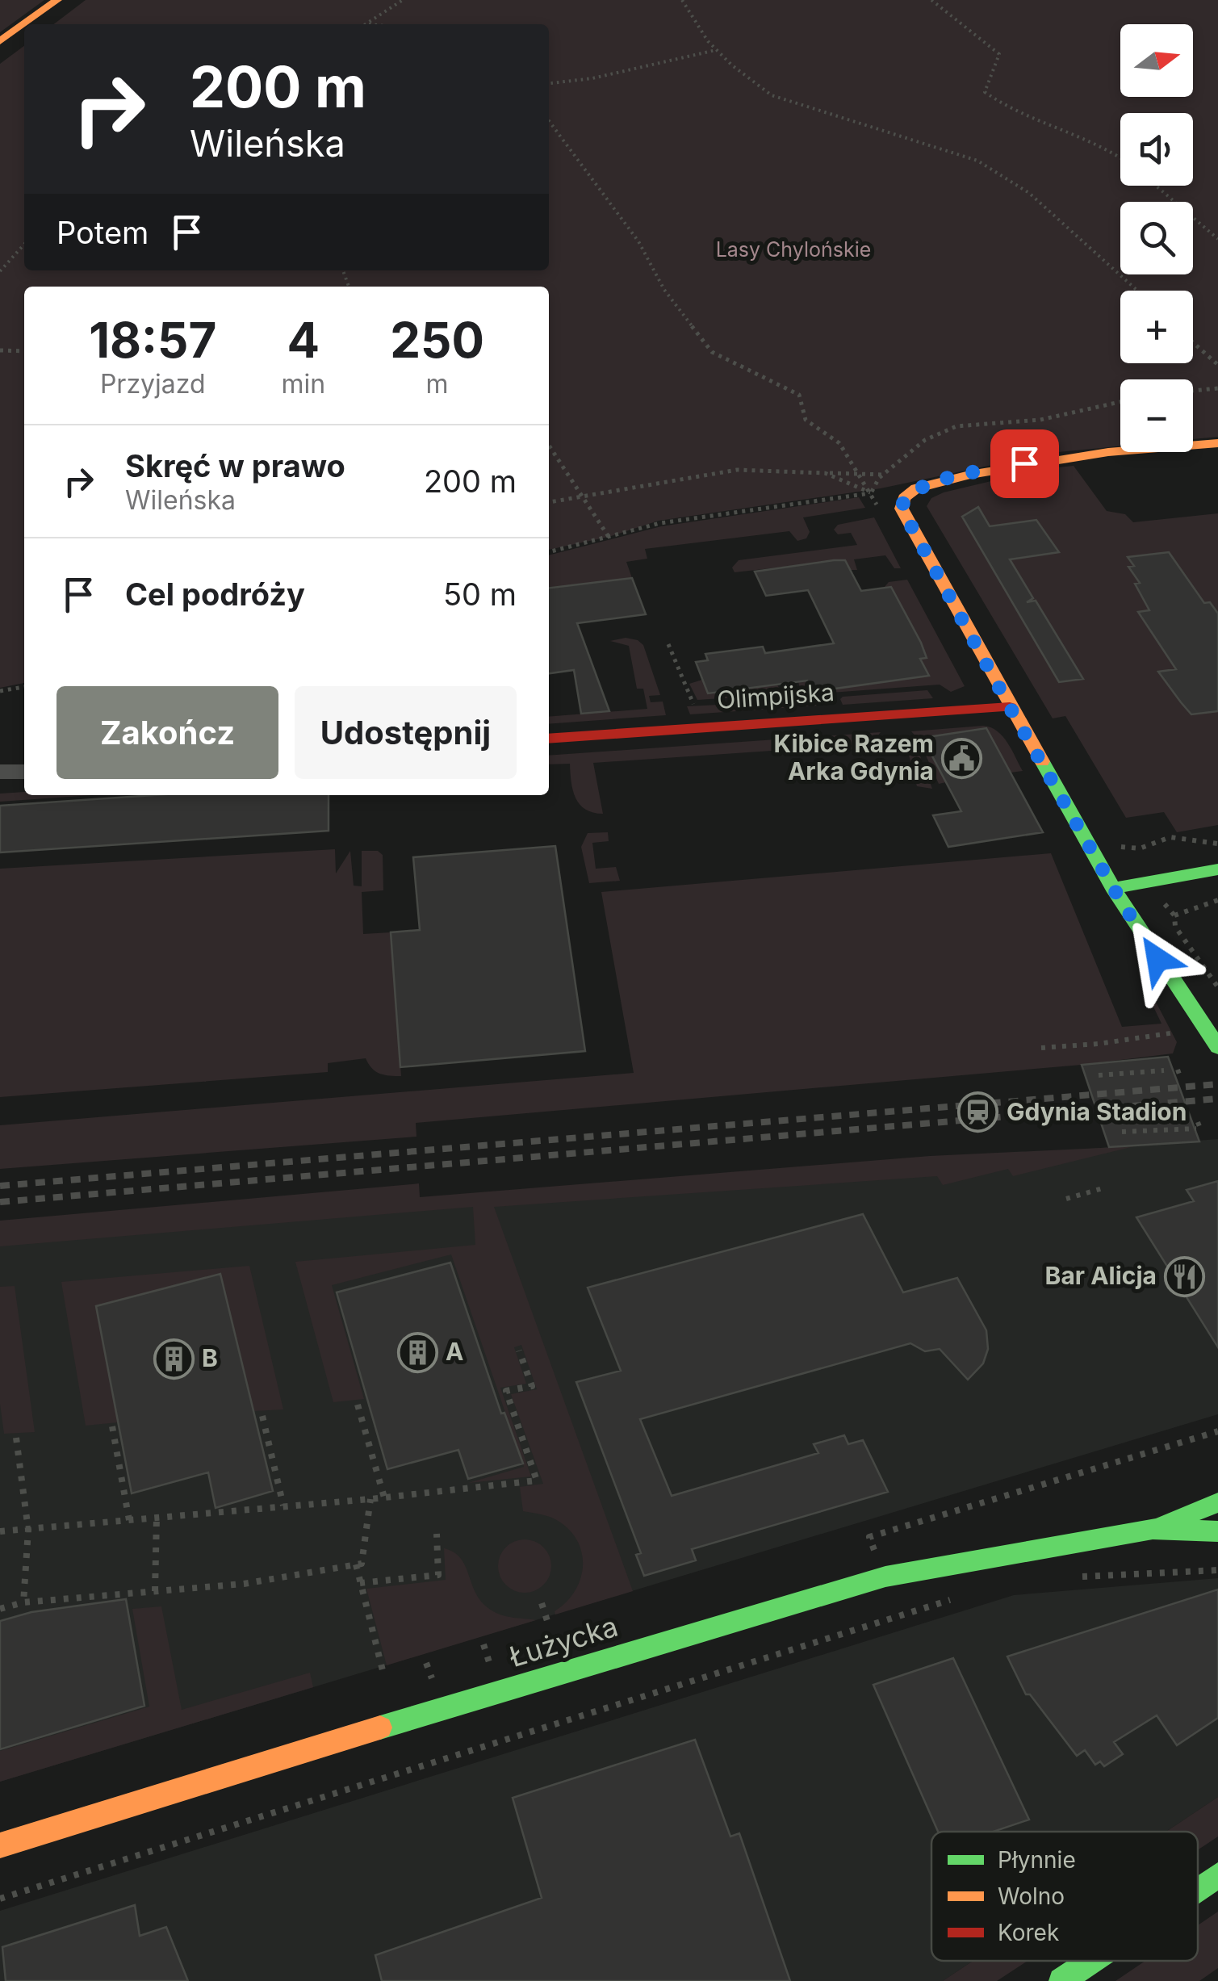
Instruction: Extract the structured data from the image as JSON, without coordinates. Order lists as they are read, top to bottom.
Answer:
{
  "streets": {
    "street": ["Olimpijska", "Łużycka"]
  },
  "parks": ["Lasy Chylońskie"],
  "places": {
    "public building": ["Kibice Razem Arka Gdynia"],
    "station": ["Gdynia Stadion"],
    "restaurant": ["Bar Alicja"],
    "building": ["A", "B"]
  },
  "legend": ["Płynnie", "Wolno", "Korek"],
  "north": "right",
  "page": {
    "map_buttons": ["+", "−"],
    "turn": ["200 m", "Wileńska"],
    "then": "Potem",
    "eta": [
      "18:57",
      "Przyjazd",
      "4",
      "min",
      "250",
      "m"
    ],
    "list": [
      {
        "name": "Skręć w prawo",
        "note": "Wileńska",
        "value": "200 m"
      },
      {
        "name": "Cel podróży",
        "value": "50 m"
      }
    ],
    "buttons": ["Zakończ", "Udostępnij"]
  }
}
